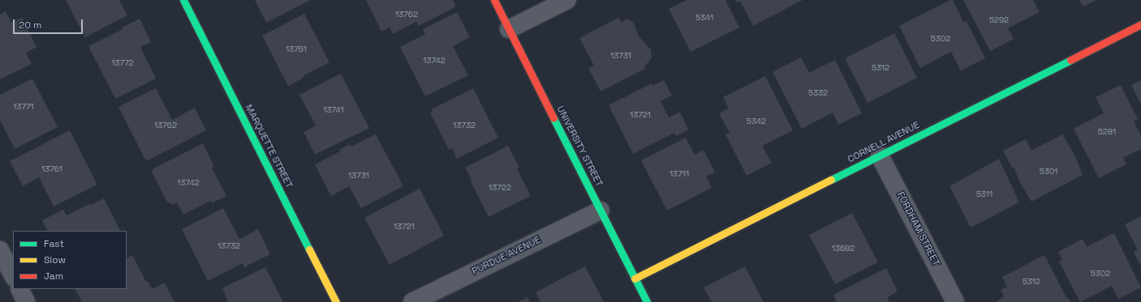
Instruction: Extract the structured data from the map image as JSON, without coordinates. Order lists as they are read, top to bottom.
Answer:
{
  "streets": {
    "street": [
      "CORNELL AVENUE",
      "MARQUETTE STREET",
      "UNIVERSITY STREET",
      "FORDHAM STREET",
      "PURDUE AVENUE"
    ]
  },
  "crossings": [
    ["CORNELL AVENUE", "UNIVERSITY STREET"],
    ["CORNELL AVENUE", "FORDHAM STREET"],
    ["UNIVERSITY STREET", "PURDUE AVENUE"]
  ],
  "house_numbers": [
    "13762",
    "5341",
    "5292",
    "5302",
    "13761",
    "13731",
    "13742",
    "13772",
    "5312",
    "5332",
    "13771",
    "13741",
    "13721",
    "5342",
    "13762",
    "13732",
    "5281",
    "13761",
    "5301",
    "13711",
    "13731",
    "13742",
    "13722",
    "5311",
    "13721",
    "13732",
    "13682",
    "5302",
    "5312"
  ],
  "legend": ["Fast", "Slow", "Jam"],
  "scale_bar": "20 m"
}
